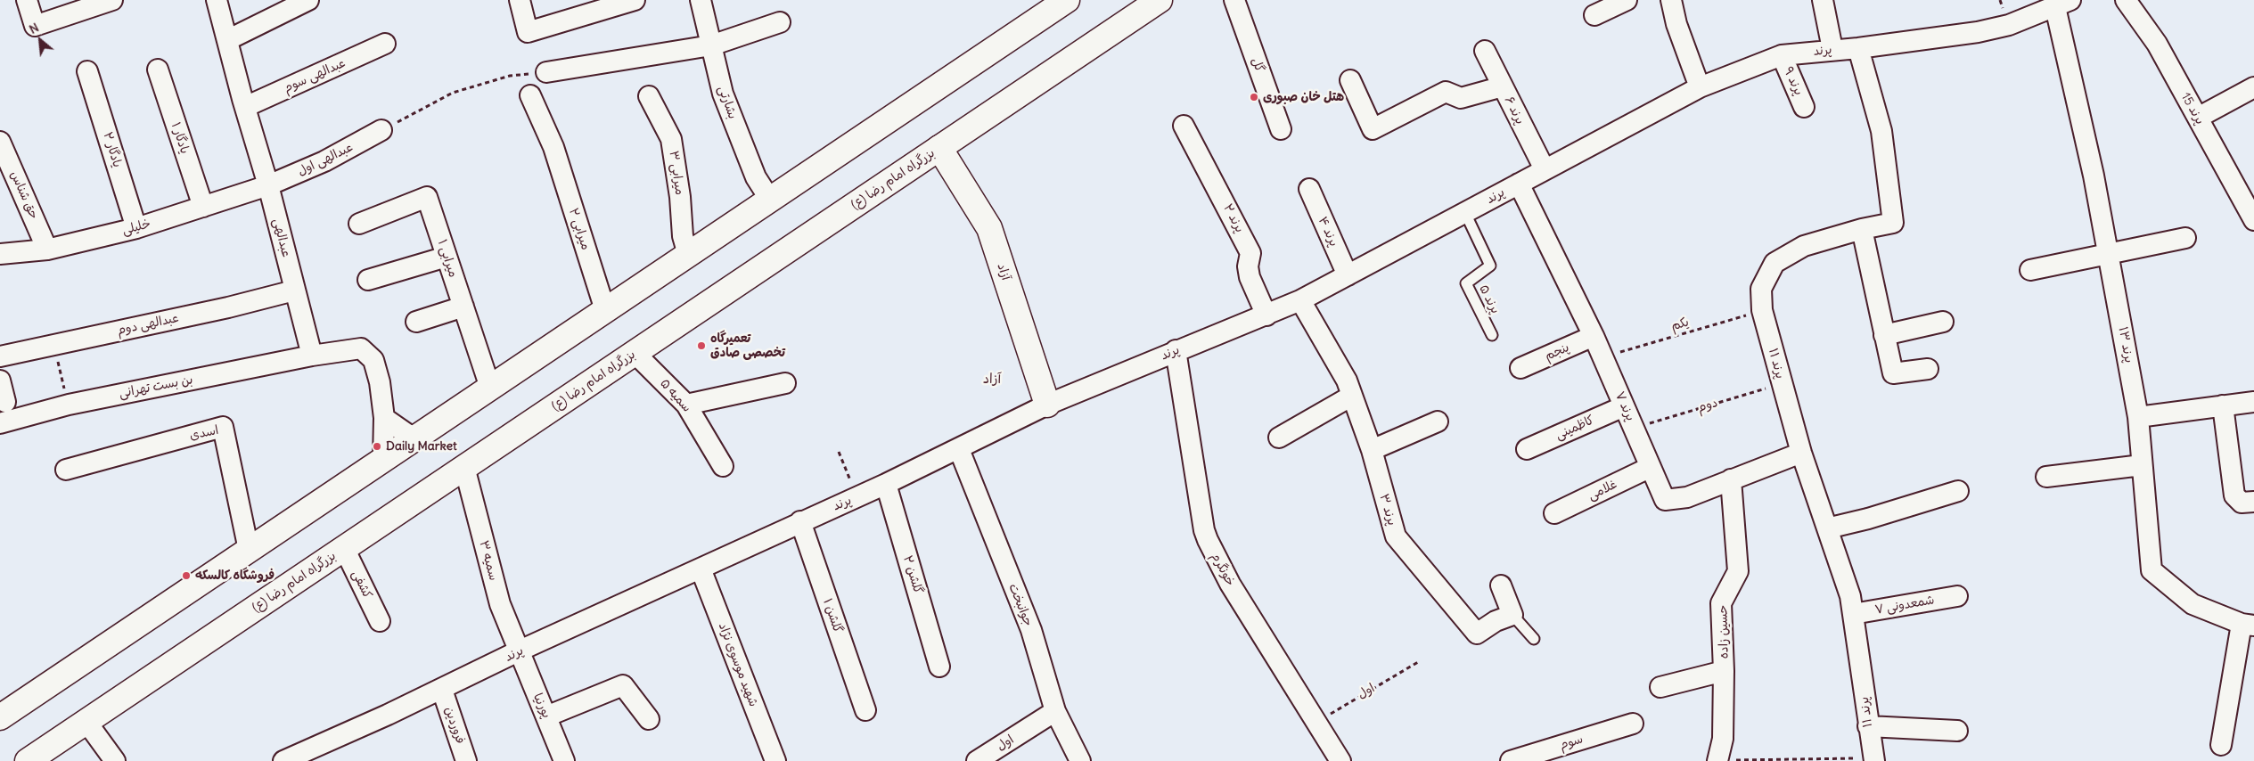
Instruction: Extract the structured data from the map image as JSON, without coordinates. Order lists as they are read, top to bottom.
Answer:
{
  "streets": {
    "main road": ["بزرگراه امام رضا (ع)", "آزاد"],
    "street": [
      "پرند",
      "گل",
      "عبدالهی سوم",
      "پرند ۹",
      "بشارتی",
      "پرند 15",
      "پرند ۶",
      "یادگار ۱",
      "یادگار ۲",
      "عبدالهی اول",
      "میرابی ۳",
      "حق شناس",
      "پرند ۲",
      "خلیلی",
      "میرابی ۲",
      "پرند ۴",
      "عبدالهی",
      "میرابی ۱",
      "عبدالهی دوم",
      "پرند ۱۳",
      "پنجم",
      "پرند ۱۱",
      "بن بست تهرانی",
      "سمیه ۵",
      "پرند ۷",
      "کاظمینی",
      "اسدی",
      "غلامی",
      "پرند ۳",
      "سمیه ۳",
      "خونگرم",
      "گلشن ۲",
      "کشفی",
      "جوانبخت",
      "شمعدونی ۷",
      "گلشن ۱",
      "حسین زاده",
      "شهید موسوی نژاد",
      "اول",
      "پورنیا",
      "فروردین",
      "سوم"
    ],
    "lane": ["پرند ۵"],
    "path": ["یکم", "دوم"]
  },
  "crossings": [
    ["پرند", "پرند ۹"],
    ["پرند", "پرند ۶"],
    ["پرند", "پرند ۲"],
    ["پرند", "پرند ۴"],
    ["پرند", "آزاد"],
    ["پرند", "پرند ۵"],
    ["پرند", "پرند ۱۳"],
    ["پرند", "پرند ۱۱"],
    ["پرند", "پرند ۷"],
    ["پرند", "پرند ۳"],
    ["پرند", "سمیه ۳"],
    ["پرند", "خونگرم"],
    ["پرند", "گلشن ۲"],
    ["پرند", "جوانبخت"],
    ["پرند", "گلشن ۱"],
    ["پرند", "شهید موسوی نژاد"],
    ["پرند", "پورنیا"],
    ["پرند", "فروردین"],
    ["عبدالهی سوم", "عبدالهی"],
    ["یادگار ۱", "خلیلی"],
    ["یادگار ۲", "خلیلی"],
    ["عبدالهی اول", "خلیلی"],
    ["عبدالهی اول", "عبدالهی"],
    ["بزرگراه امام رضا (ع)", "آزاد"],
    ["بزرگراه امام رضا (ع)", "سمیه ۵"],
    ["بزرگراه امام رضا (ع)", "سمیه ۳"],
    ["بزرگراه امام رضا (ع)", "کشفی"],
    ["حق شناس", "خلیلی"],
    ["خلیلی", "عبدالهی"],
    ["عبدالهی", "عبدالهی دوم"],
    ["عبدالهی", "بن بست تهرانی"],
    ["یکم", "پرند ۱۱"],
    ["یکم", "پرند ۷"],
    ["پنجم", "پرند ۷"],
    ["پرند ۱۱", "دوم"],
    ["پرند ۱۱", "پرند ۷"],
    ["پرند ۱۱", "شمعدونی ۷"],
    ["دوم", "پرند ۷"],
    ["پرند ۷", "کاظمینی"],
    ["پرند ۷", "غلامی"],
    ["پرند ۷", "حسین زاده"],
    ["سمیه ۳", "پورنیا"],
    ["خونگرم", "اول"],
    ["جوانبخت", "اول"]
  ],
  "districts": ["آزاد"],
  "places": [
    "هتل خان صبوری",
    "تعمیرگاه تخصصی صادق",
    "Daily Market",
    "فروشگاه کالسکه"
  ],
  "north": "top left"
}
